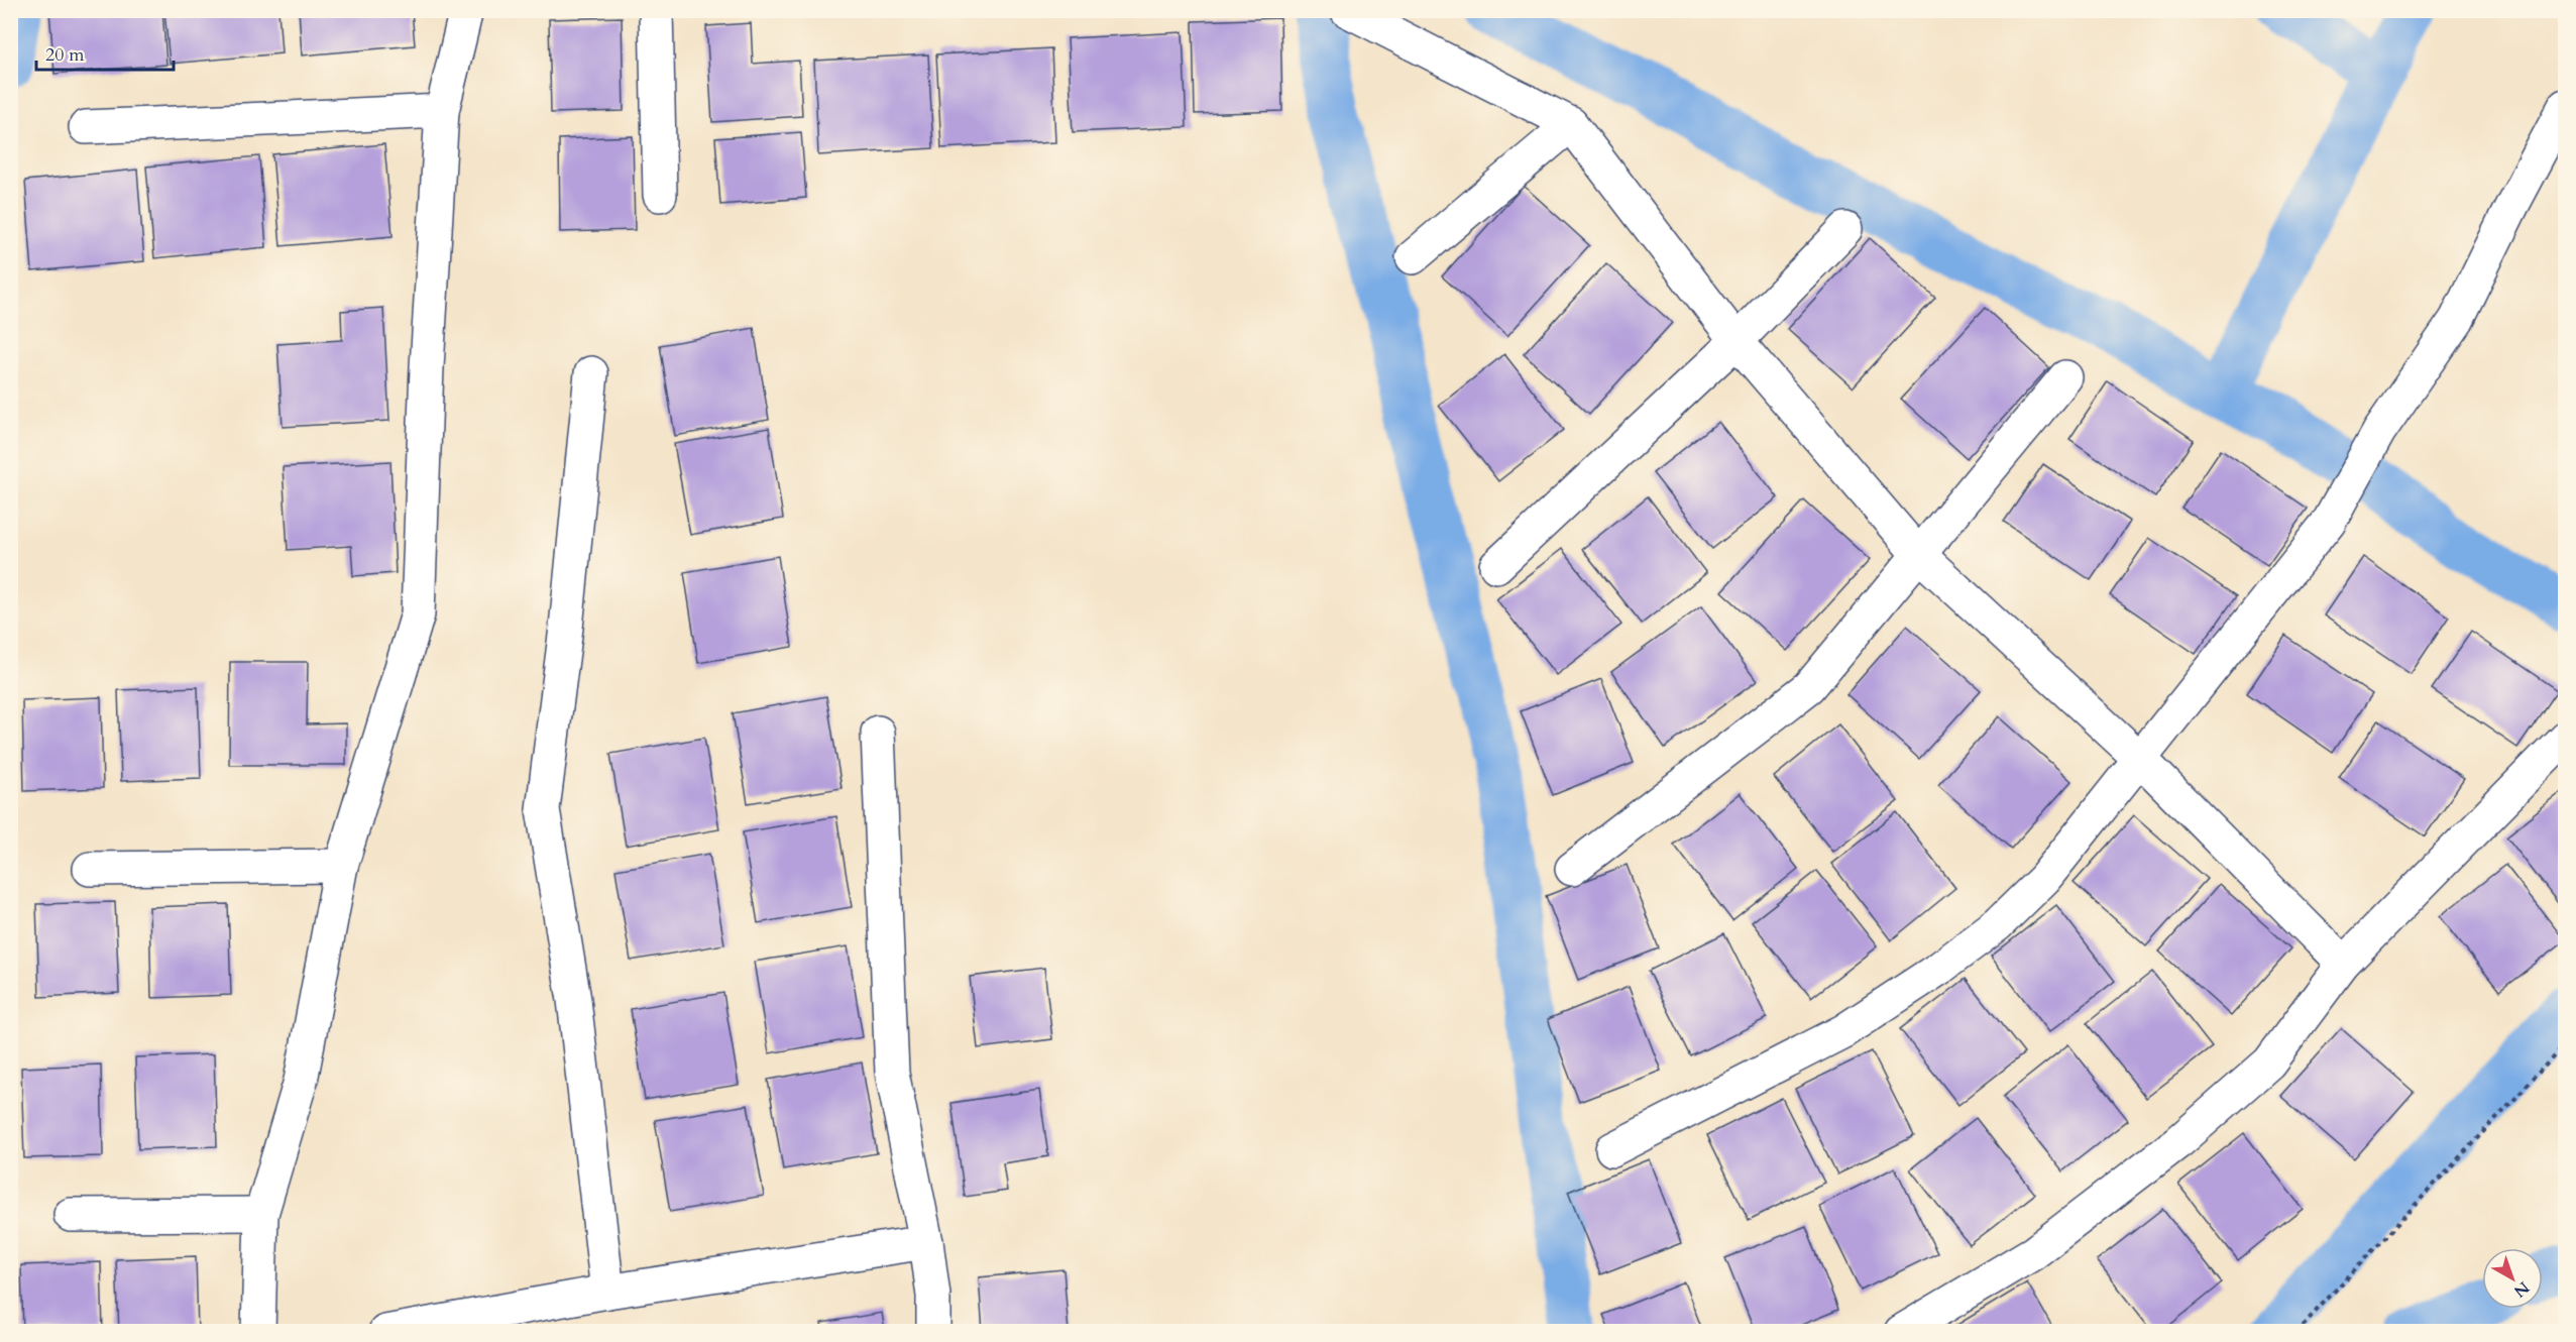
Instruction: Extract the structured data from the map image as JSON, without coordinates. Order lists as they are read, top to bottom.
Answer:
{
  "scale_bar": "20 m",
  "north": "bottom right"
}
